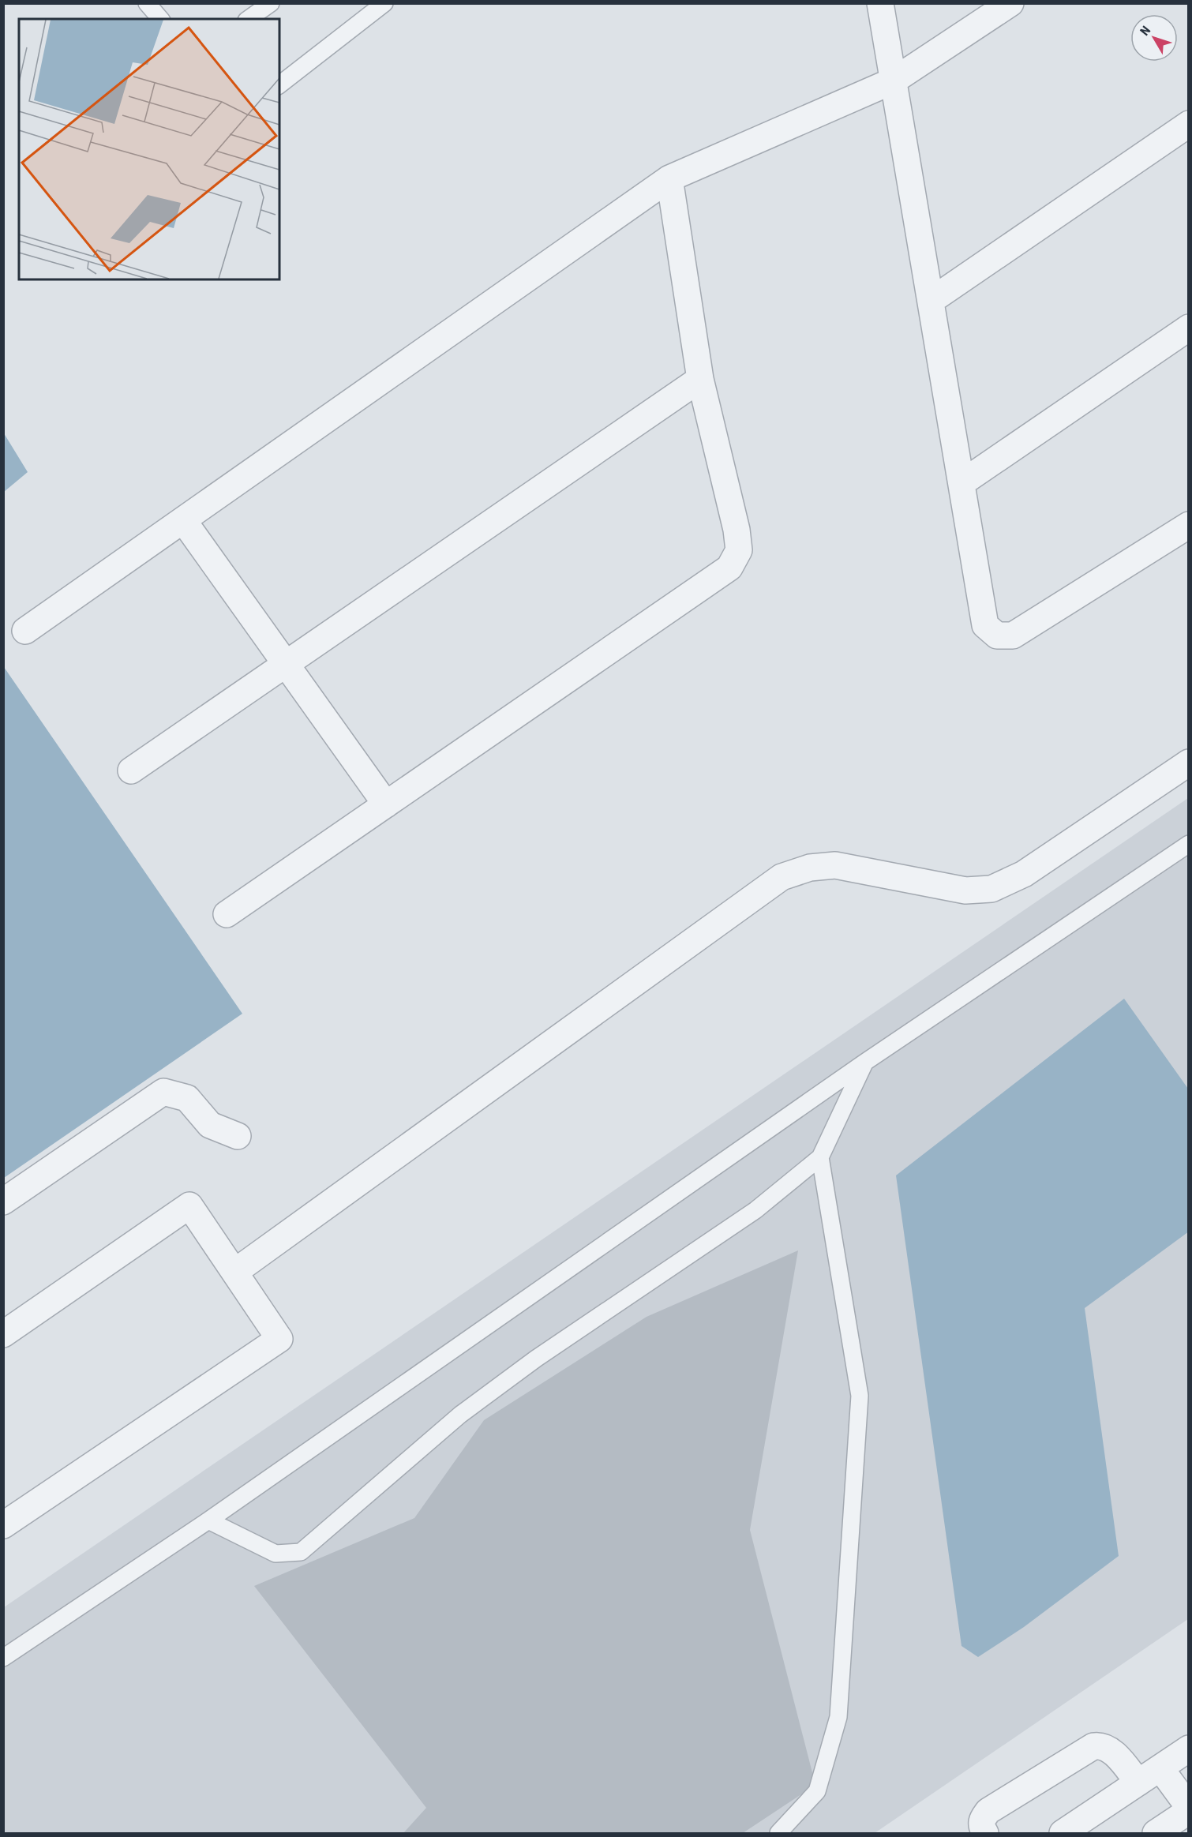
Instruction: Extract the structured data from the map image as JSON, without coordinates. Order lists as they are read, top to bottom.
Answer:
{
  "north": "top left"
}
